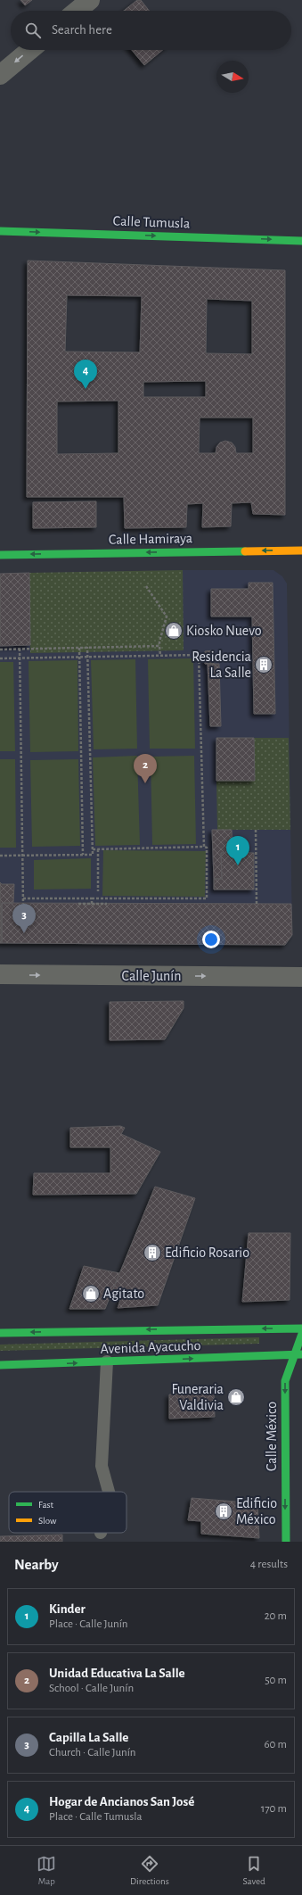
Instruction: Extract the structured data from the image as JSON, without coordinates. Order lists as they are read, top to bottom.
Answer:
{
  "streets": {
    "main road": [
      "Calle Tumusla",
      "Calle Hamiraya",
      "Avenida Ayacucho",
      "Calle México"
    ],
    "street": ["Calle Junín"]
  },
  "crossings": [
    ["Avenida Ayacucho", "Calle México"]
  ],
  "one_way": [
    "Calle Tumusla",
    "Calle Hamiraya",
    "Calle Junín",
    "Calle México"
  ],
  "places": {
    "shop": ["Kiosko Nuevo", "Agitato", "Funeraria Valdivia"],
    "building": ["Residencia La Salle", "Edificio Rosario", "Edificio México"]
  },
  "legend": ["Fast", "Slow"],
  "north": "right",
  "page": {
    "search": "Search here",
    "pins": [
      "4",
      "2",
      "1",
      "3"
    ],
    "heading": ["Nearby", "4 results"],
    "list": [
      {
        "mark": "1",
        "name": "Kinder",
        "note": "Place · Calle Junín",
        "value": "20 m"
      },
      {
        "mark": "2",
        "name": "Unidad Educativa La Salle",
        "note": "School · Calle Junín",
        "value": "50 m"
      },
      {
        "mark": "3",
        "name": "Capilla La Salle",
        "note": "Church · Calle Junín",
        "value": "60 m"
      },
      {
        "mark": "4",
        "name": "Hogar de Ancianos San José",
        "note": "Place · Calle Tumusla",
        "value": "170 m"
      }
    ],
    "nav": ["Map", "Directions", "Saved"]
  }
}
